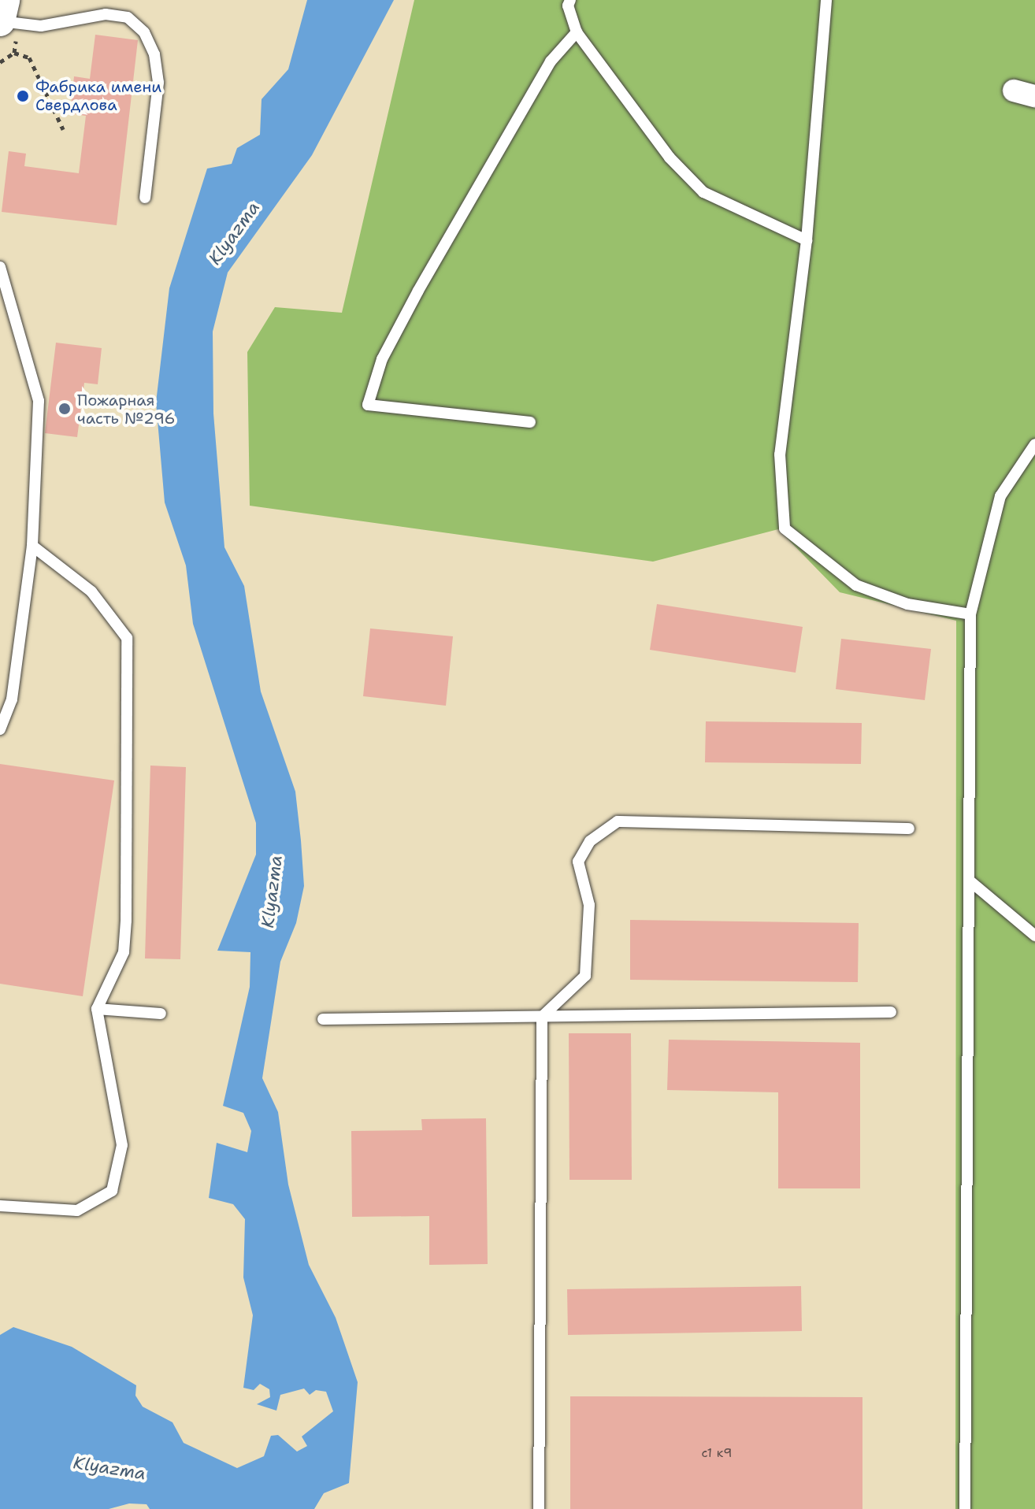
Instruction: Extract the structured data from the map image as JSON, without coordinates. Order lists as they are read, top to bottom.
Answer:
{
  "water": ["Klyazma"],
  "places": ["Фабрика имени Свердлова", "Пожарная часть №296"],
  "house_numbers": ["с1 к9"]
}
